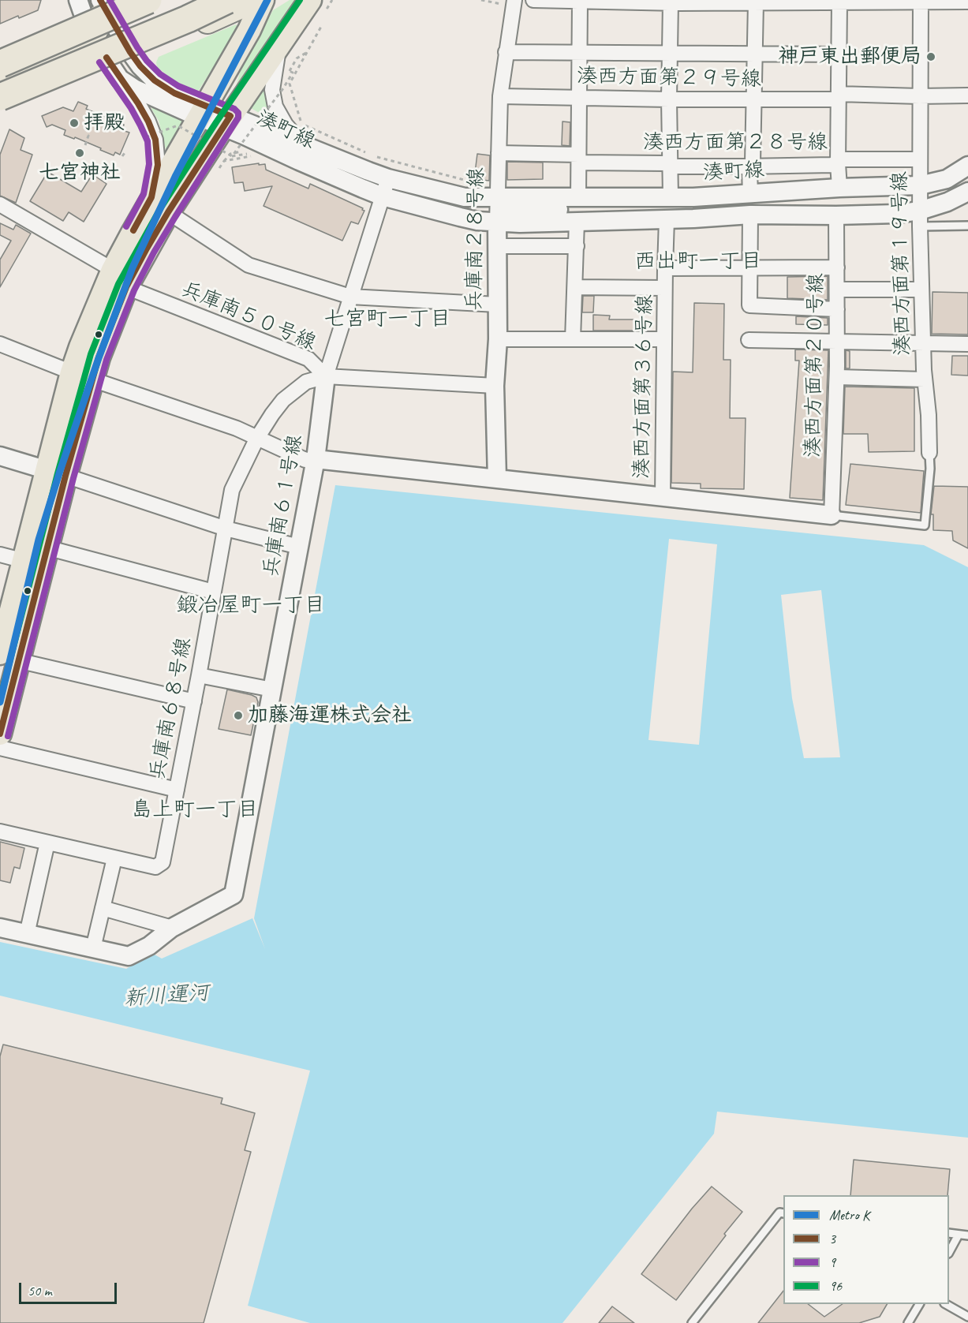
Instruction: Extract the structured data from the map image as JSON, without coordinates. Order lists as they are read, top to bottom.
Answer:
{
  "streets": {
    "street": [
      "湊西方面第２９号線",
      "湊町線",
      "湊西方面第２８号線",
      "兵庫南２８号線",
      "湊西方面第１９号線",
      "兵庫南５０号線",
      "湊西方面第２０号線",
      "湊西方面第３６号線",
      "兵庫南６１号線",
      "兵庫南６８号線"
    ]
  },
  "crossings": [
    ["湊西方面第２９号線", "兵庫南２８号線"],
    ["湊西方面第２９号線", "湊西方面第１９号線"],
    ["湊町線", "兵庫南２８号線"],
    ["湊町線", "湊西方面第１９号線"],
    ["湊町線", "湊西方面第２０号線"],
    ["湊町線", "湊西方面第３６号線"],
    ["湊西方面第２８号線", "兵庫南２８号線"],
    ["湊西方面第２８号線", "湊西方面第１９号線"],
    ["兵庫南２８号線", "兵庫南５０号線"],
    ["湊西方面第１９号線", "湊西方面第２０号線"],
    ["兵庫南５０号線", "兵庫南６１号線"],
    ["兵庫南５０号線", "兵庫南６８号線"],
    ["兵庫南６１号線", "兵庫南６８号線"]
  ],
  "districts": [
    "西出町一丁目",
    "七宮町一丁目",
    "鍛冶屋町一丁目",
    "島上町一丁目"
  ],
  "water": ["新川運河"],
  "places": [
    "神戸東出郵便局",
    "拝殿",
    "七宮神社",
    "加藤海運株式会社"
  ],
  "lines": [
    "metro line K",
    "transit line 3",
    "transit line 9",
    "transit line 96"
  ],
  "legend": [
    "Metro K",
    "3",
    "9",
    "96"
  ],
  "scale_bar": "50 m"
}
